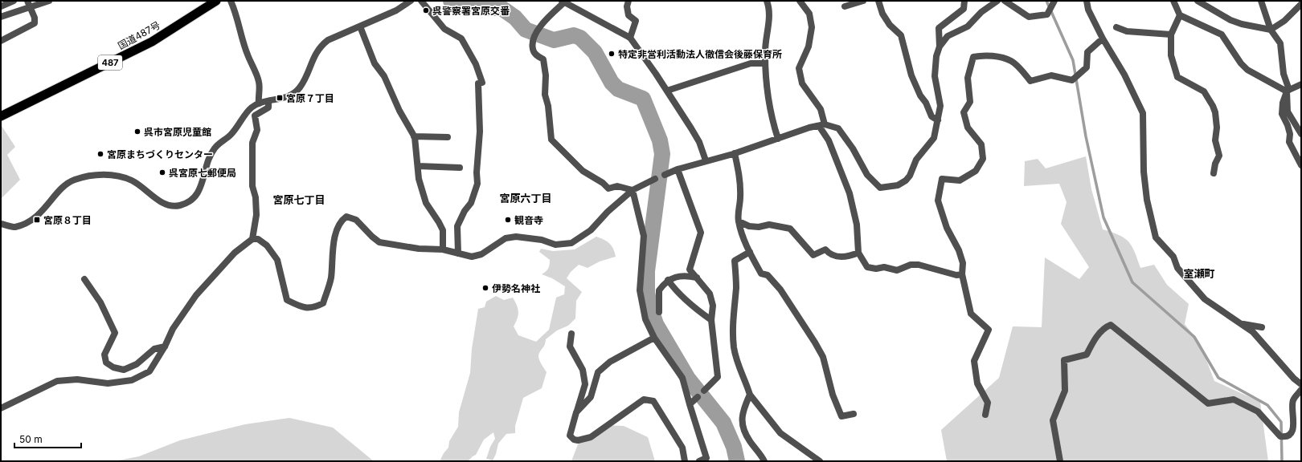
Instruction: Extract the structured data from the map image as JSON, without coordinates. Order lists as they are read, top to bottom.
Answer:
{
  "streets": {
    "highway": ["国道487号", "487"]
  },
  "districts": ["宮原六丁目", "宮原七丁目", "室瀬町"],
  "places": {
    "other": [
      "呉警察署宮原交番",
      "特定非営利活動法人徹信会後藤保育所",
      "呉市宮原児童館",
      "宮原まちづくりセンター",
      "呉宮原七郵便局",
      "観音寺",
      "伊勢名神社"
    ],
    "transit": ["宮原７丁目", "宮原８丁目"]
  },
  "scale_bar": "50 m"
}
